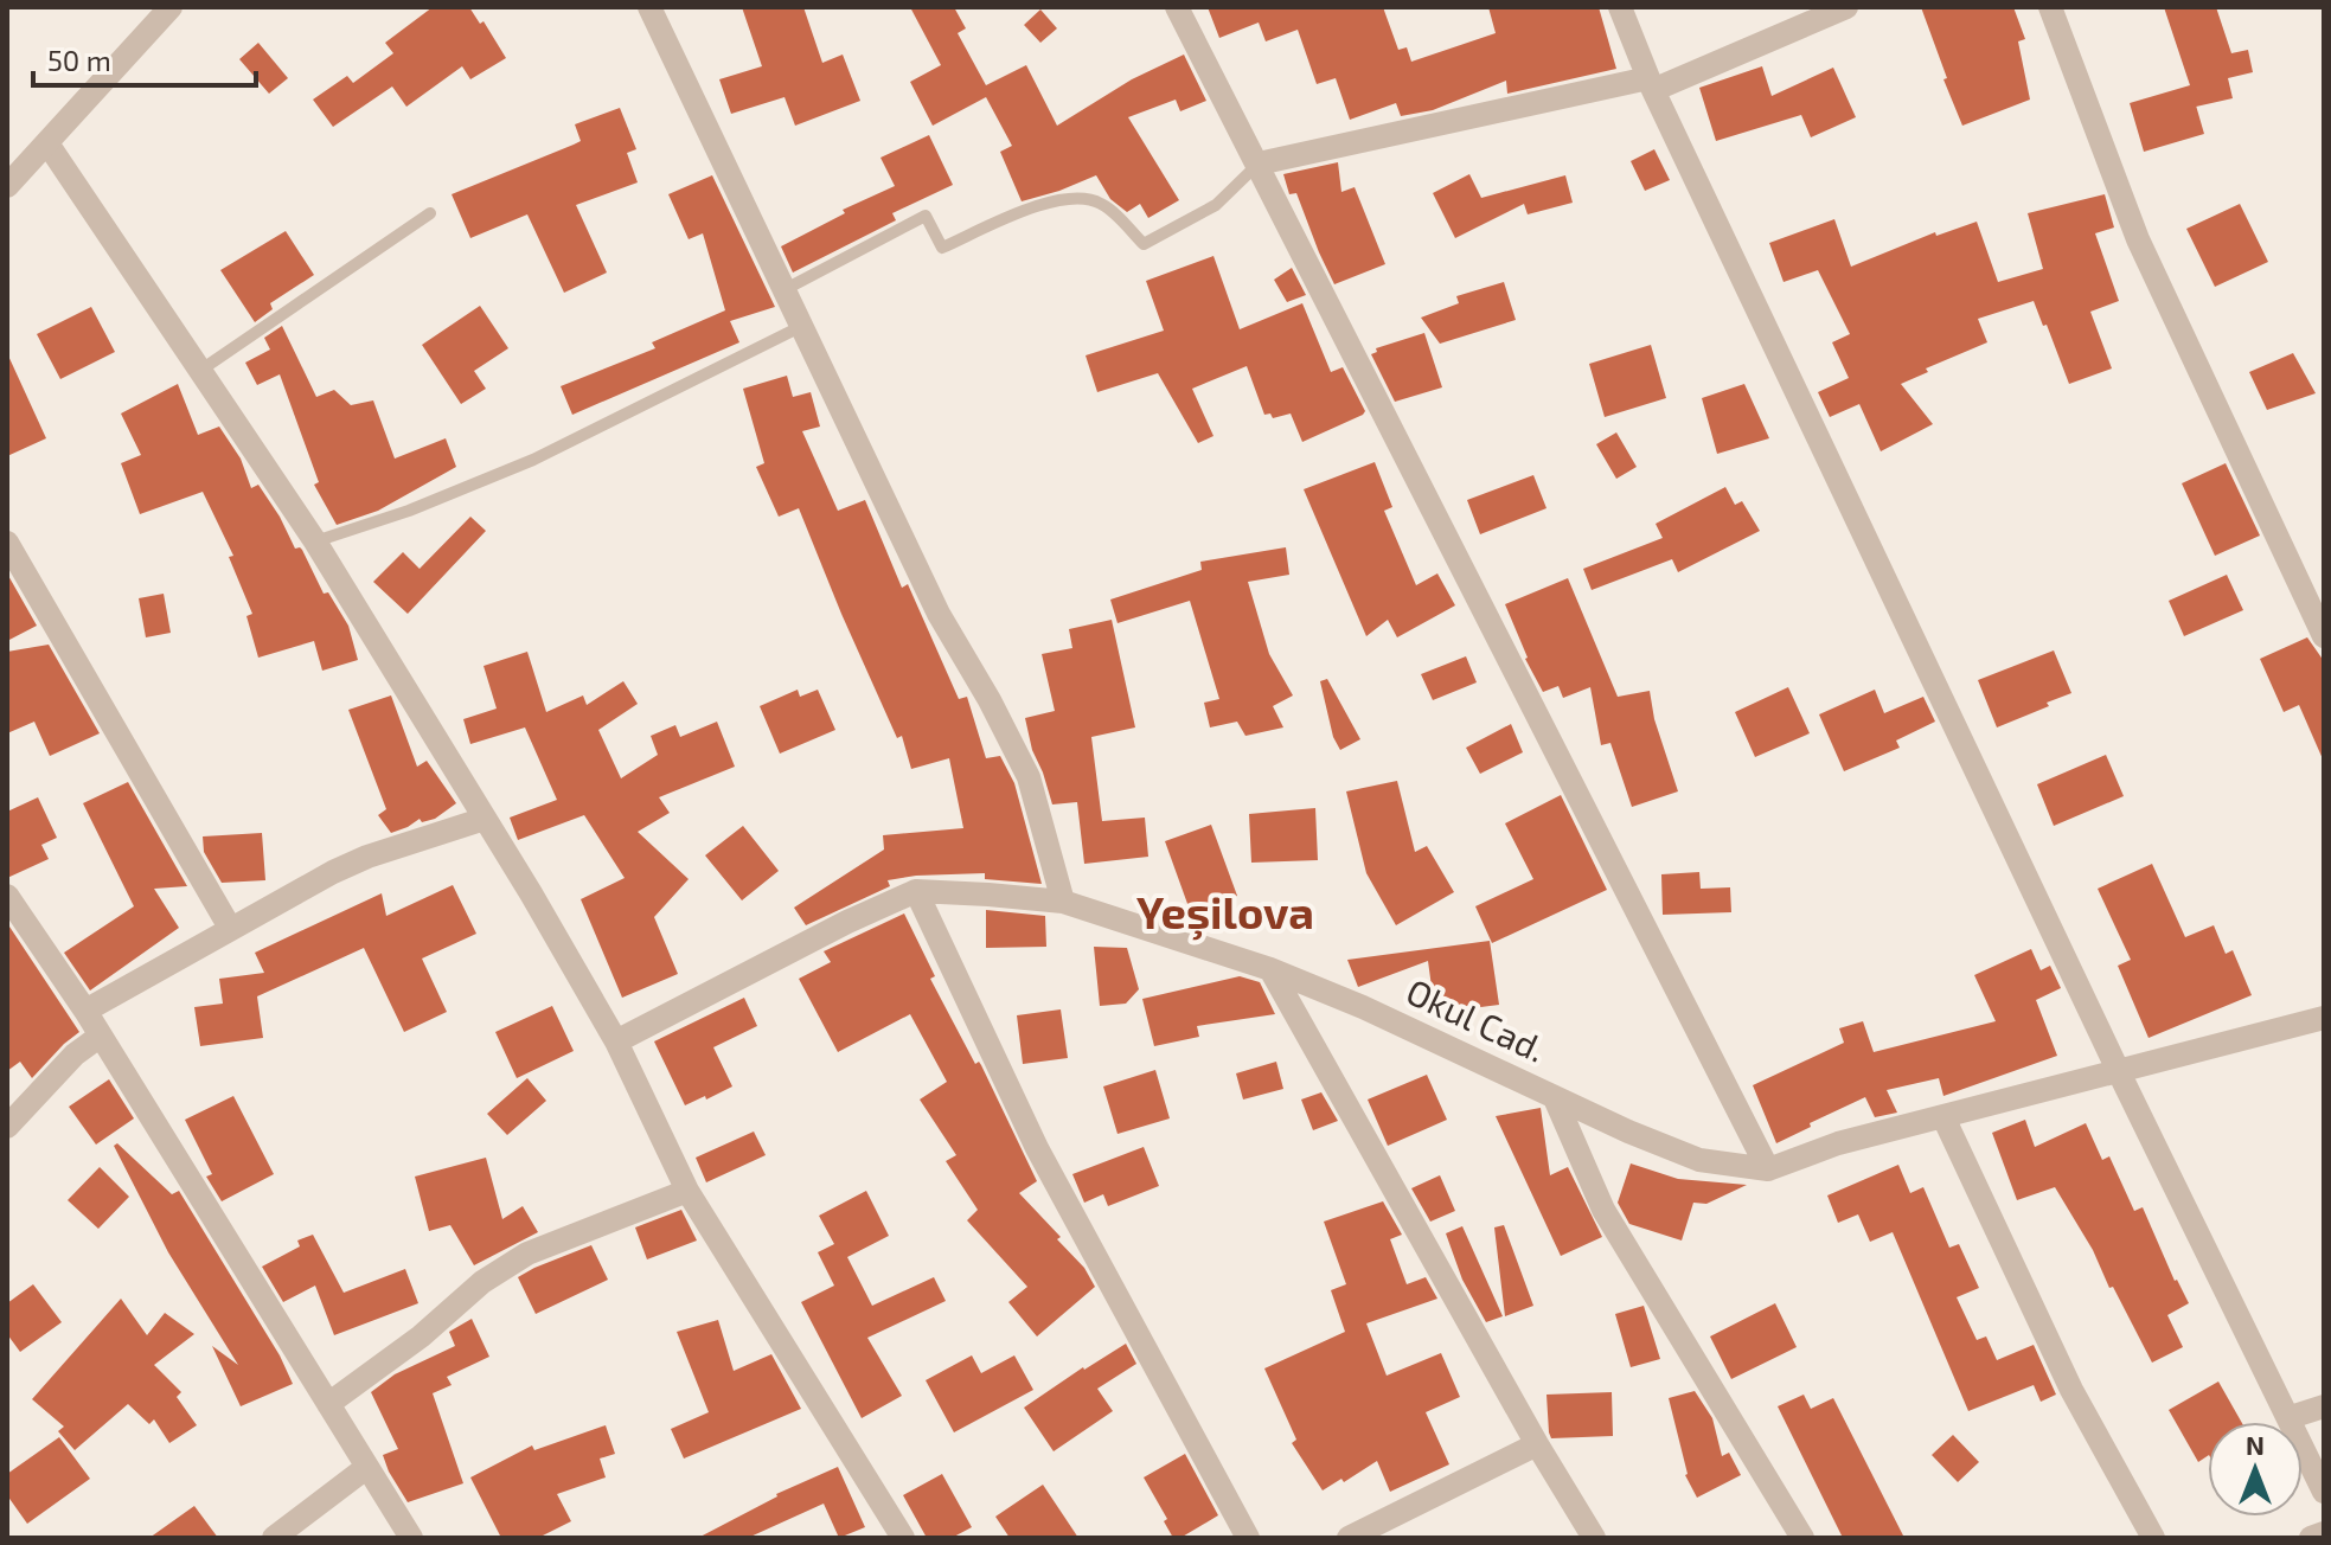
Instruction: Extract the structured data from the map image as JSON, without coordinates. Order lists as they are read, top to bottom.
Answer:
{
  "streets": {
    "street": ["Okul Cad."]
  },
  "districts": ["Yeşilova"],
  "scale_bar": "50 m",
  "north": "top"
}
